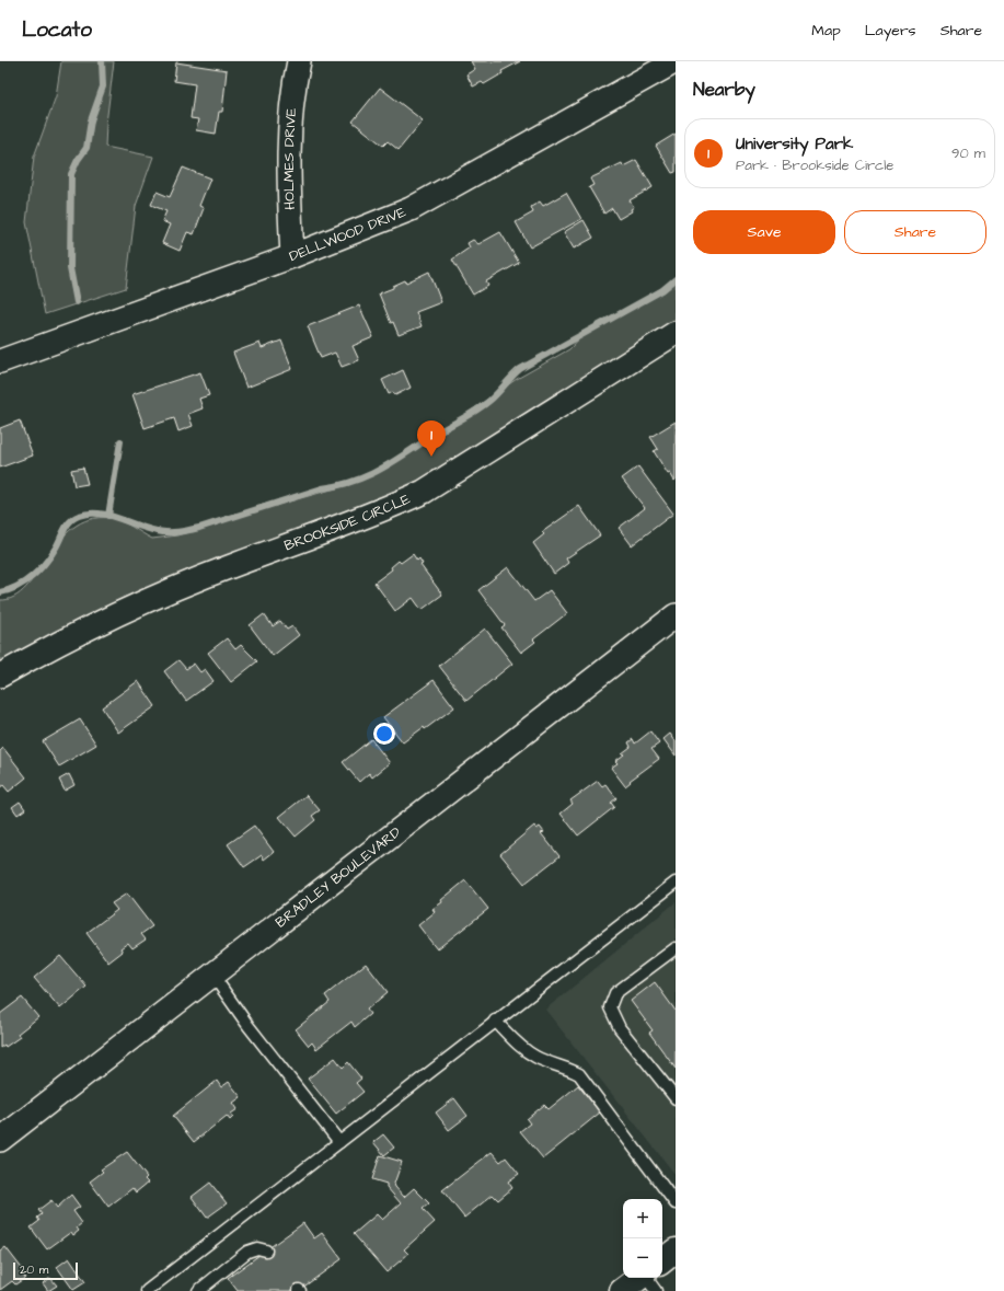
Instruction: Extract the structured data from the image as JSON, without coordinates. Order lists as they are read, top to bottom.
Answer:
{
  "streets": {
    "street": [
      "HOLMES DRIVE",
      "DELLWOOD DRIVE",
      "BROOKSIDE CIRCLE",
      "BRADLEY BOULEVARD"
    ]
  },
  "crossings": [
    ["HOLMES DRIVE", "DELLWOOD DRIVE"]
  ],
  "scale_bar": "20 m",
  "page": {
    "header": "Locato",
    "nav": ["Map", "Layers", "Share"],
    "heading": "Nearby",
    "list": [
      {
        "mark": "1",
        "name": "University Park",
        "note": "Park · Brookside Circle",
        "value": "90 m"
      }
    ],
    "buttons": ["Save", "Share"],
    "pins": "1",
    "map_buttons": ["+", "−"],
    "scale": "20 m"
  }
}
